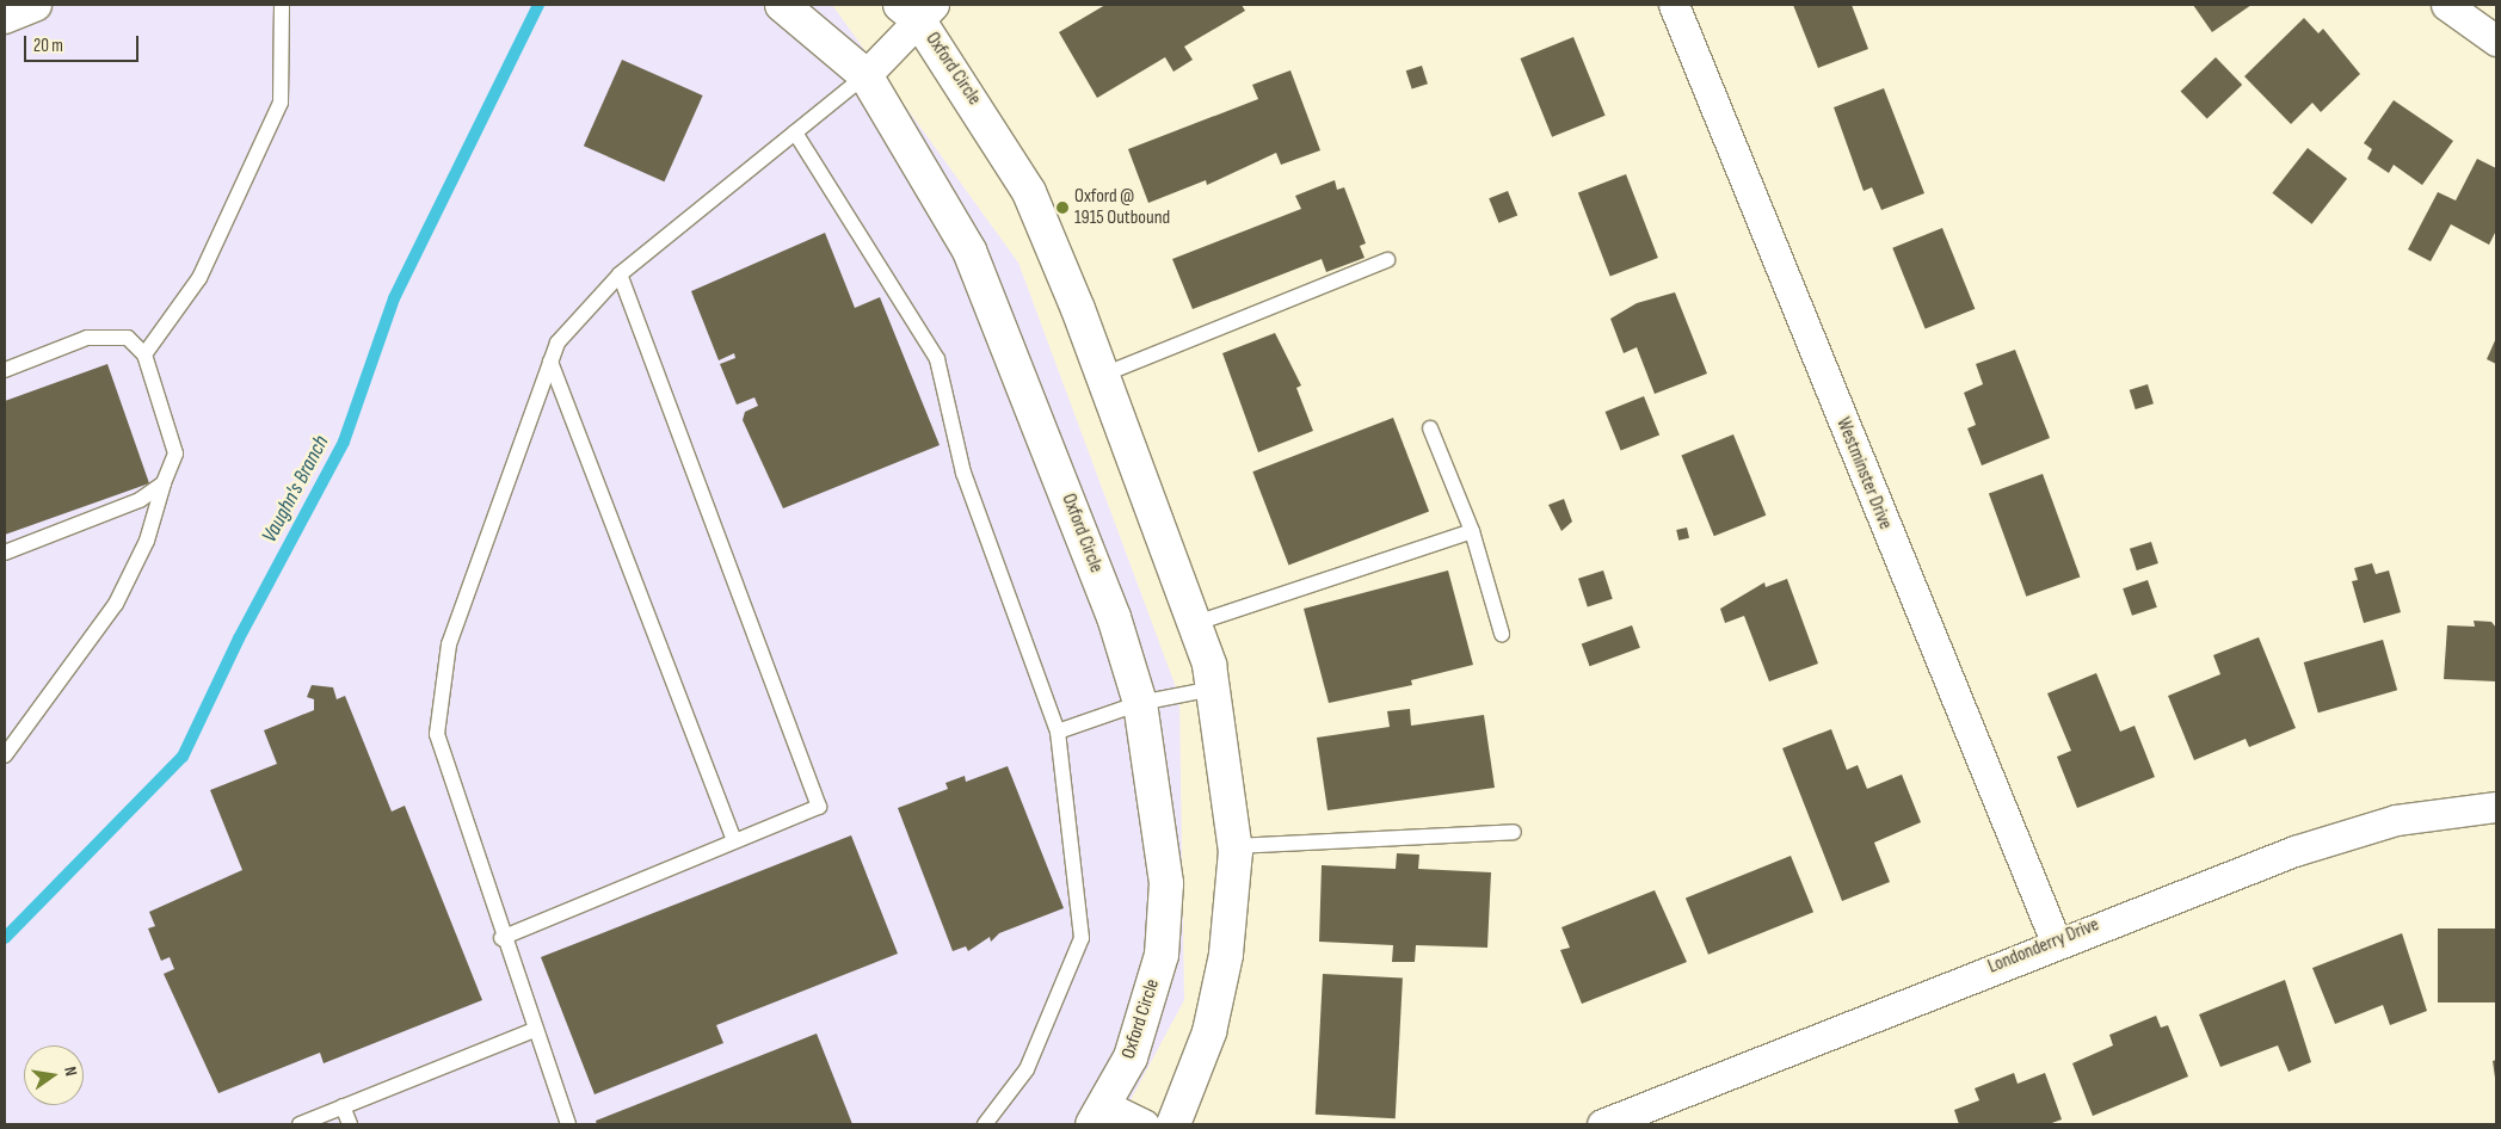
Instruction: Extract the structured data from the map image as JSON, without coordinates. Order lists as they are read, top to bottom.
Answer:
{
  "streets": {
    "street": ["Oxford Circle", "Westminster Drive", "Londonderry Drive"]
  },
  "crossings": [
    ["Westminster Drive", "Londonderry Drive"]
  ],
  "water": ["Vaughn's Branch"],
  "places": ["Oxford @ 1915 Outbound"],
  "scale_bar": "20 m",
  "north": "right"
}
